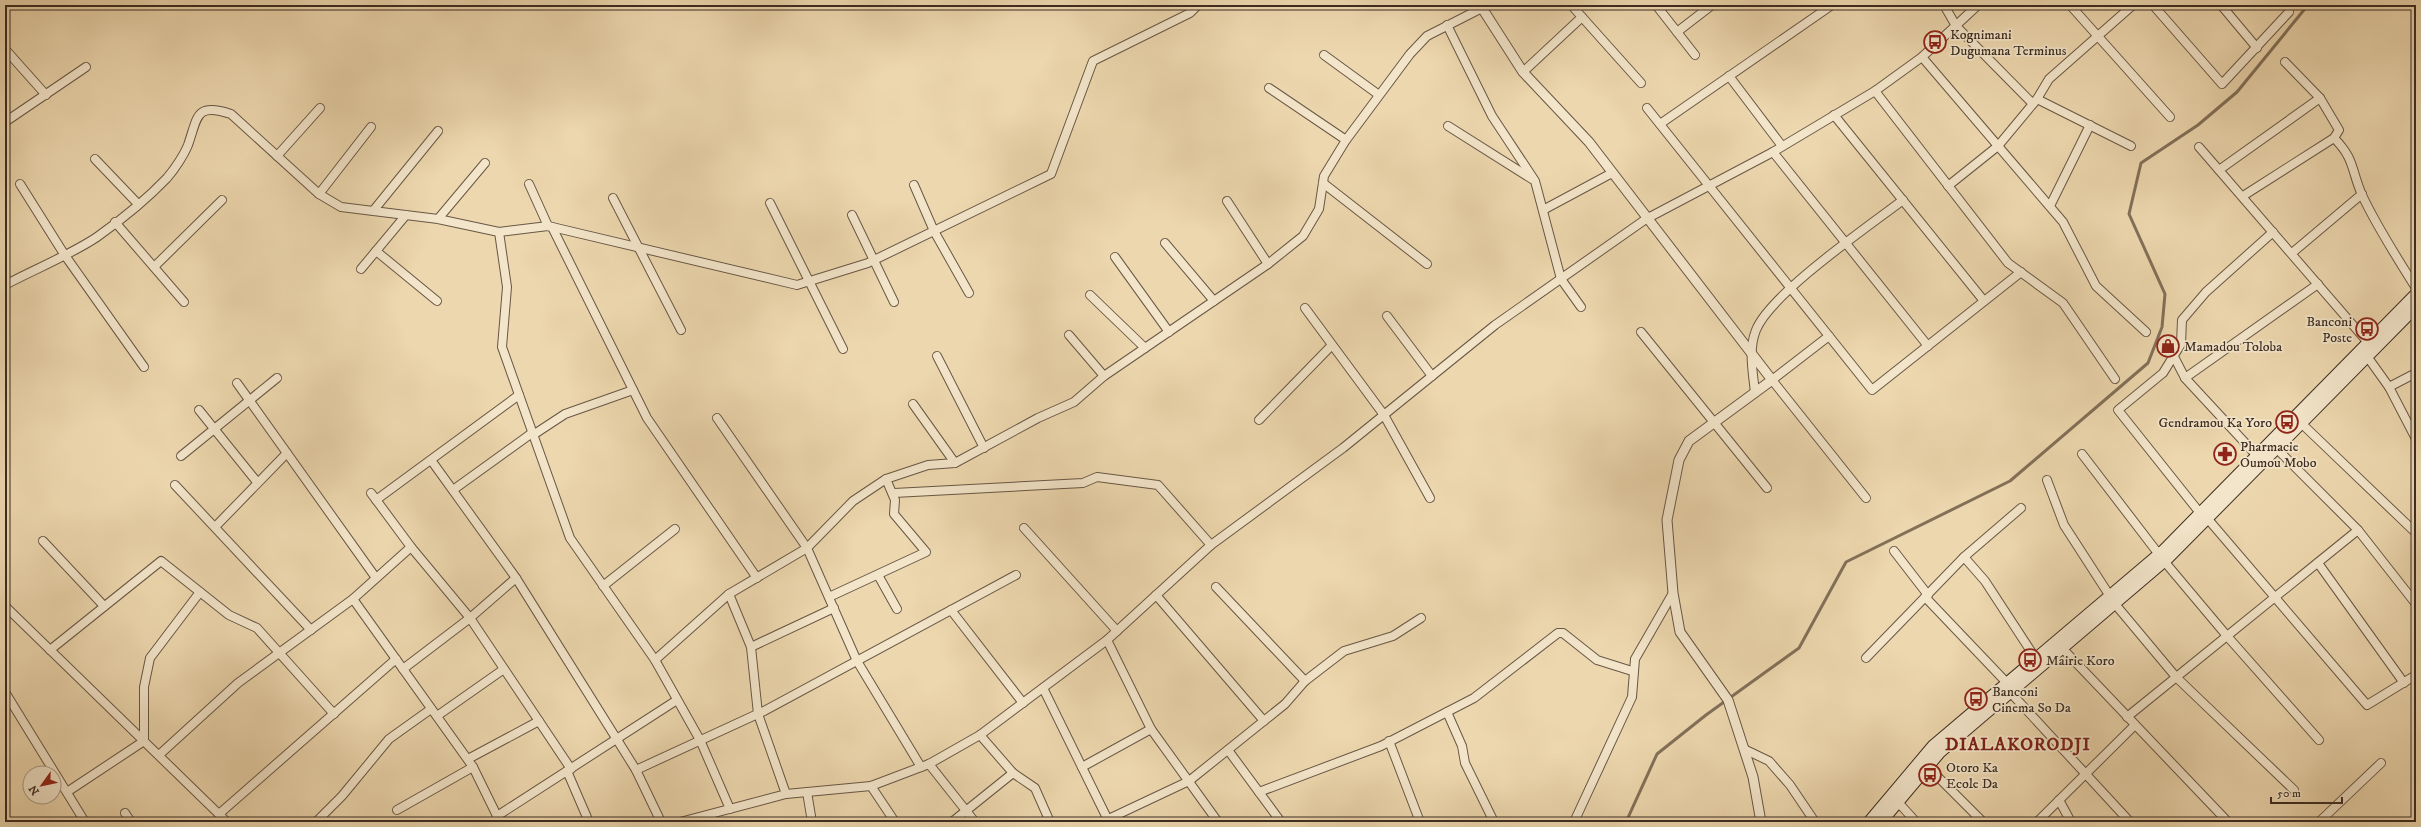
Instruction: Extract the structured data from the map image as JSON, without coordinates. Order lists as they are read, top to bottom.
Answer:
{
  "districts": ["DIALAKORODJI"],
  "places": {
    "bus stop": [
      "Kognimani Dugumana Terminus",
      "Banconi Poste",
      "Gendramou Ka Yoro",
      "Mairie Koro",
      "Banconi Cinema So Da",
      "Otoro Ka Ecole Da"
    ],
    "shop": ["Mamadou Toloba"],
    "pharmacy": ["Pharmacie Oumou Mobo"]
  },
  "scale_bar": "50 m",
  "north": "bottom left"
}
